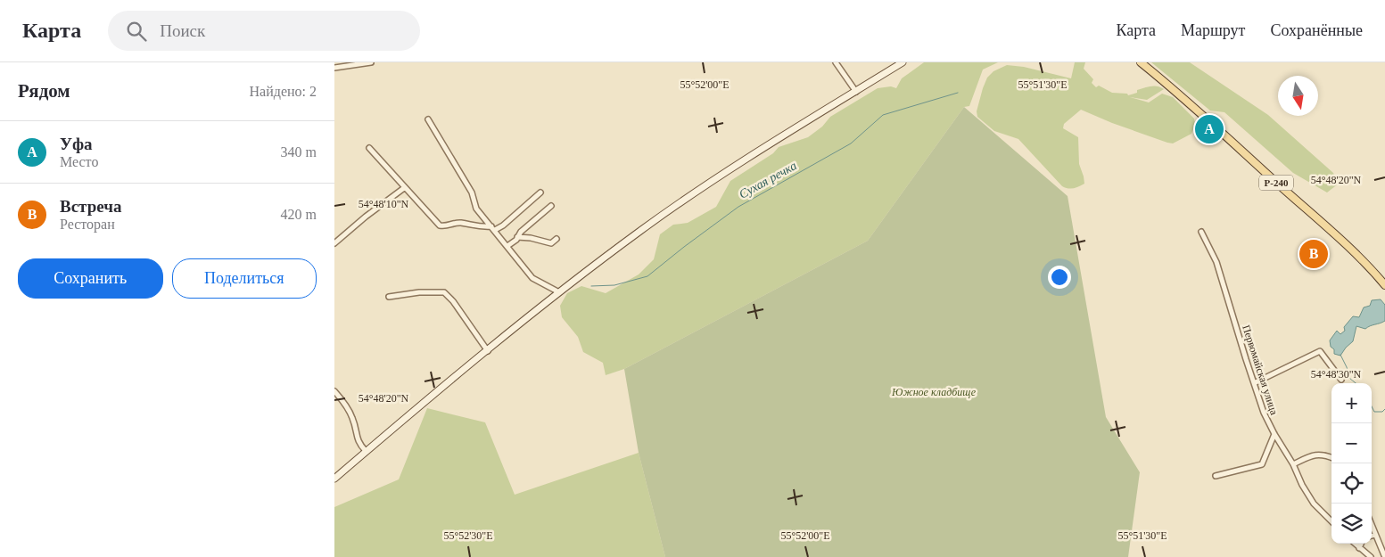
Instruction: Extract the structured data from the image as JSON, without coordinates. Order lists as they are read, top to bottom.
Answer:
{
  "streets": {
    "main road": ["Р-240"],
    "street": ["Первомайская улица"]
  },
  "water": ["Сухая речка"],
  "parks": ["Южное кладбище"],
  "north": "bottom",
  "page": {
    "header": "Карта",
    "search": "Поиск",
    "nav": ["Карта", "Маршрут", "Сохранённые"],
    "heading": ["Рядом", "Найдено: 2"],
    "pins": ["A", "B"],
    "list": [
      {
        "mark": "A",
        "name": "Уфа",
        "note": "Место",
        "value": "340 m"
      },
      {
        "mark": "B",
        "name": "Встреча",
        "note": "Ресторан",
        "value": "420 m"
      }
    ],
    "buttons": ["Сохранить", "Поделиться"],
    "map_buttons": ["+", "−"]
  },
  "coordinates": [
    "55°52'00\"E",
    "55°51'30\"E",
    "54°48'20\"N",
    "54°48'10\"N",
    "54°48'30\"N",
    "55°52'30\"E"
  ]
}
